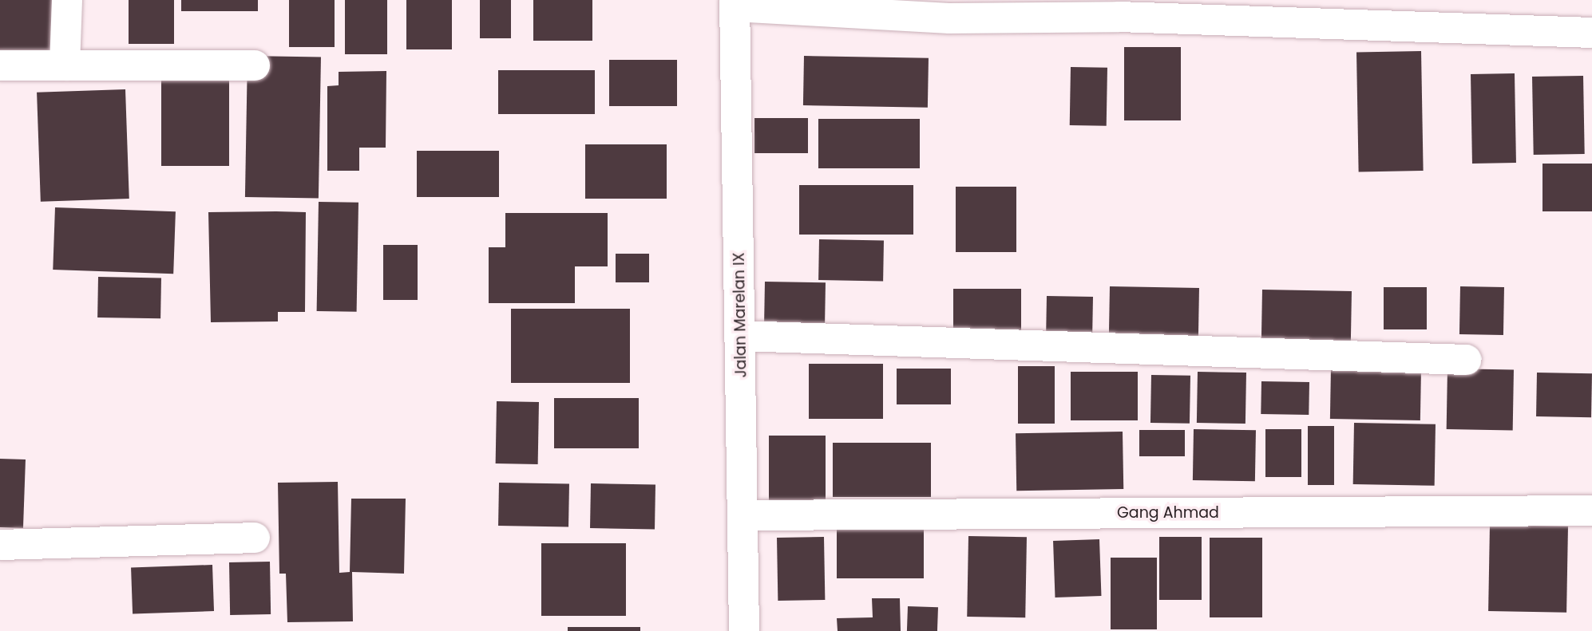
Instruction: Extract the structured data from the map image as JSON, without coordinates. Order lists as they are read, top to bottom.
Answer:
{
  "streets": {
    "street": ["Jalan Marelan IX", "Gang Ahmad"]
  },
  "crossings": [
    ["Jalan Marelan IX", "Gang Ahmad"]
  ]
}
